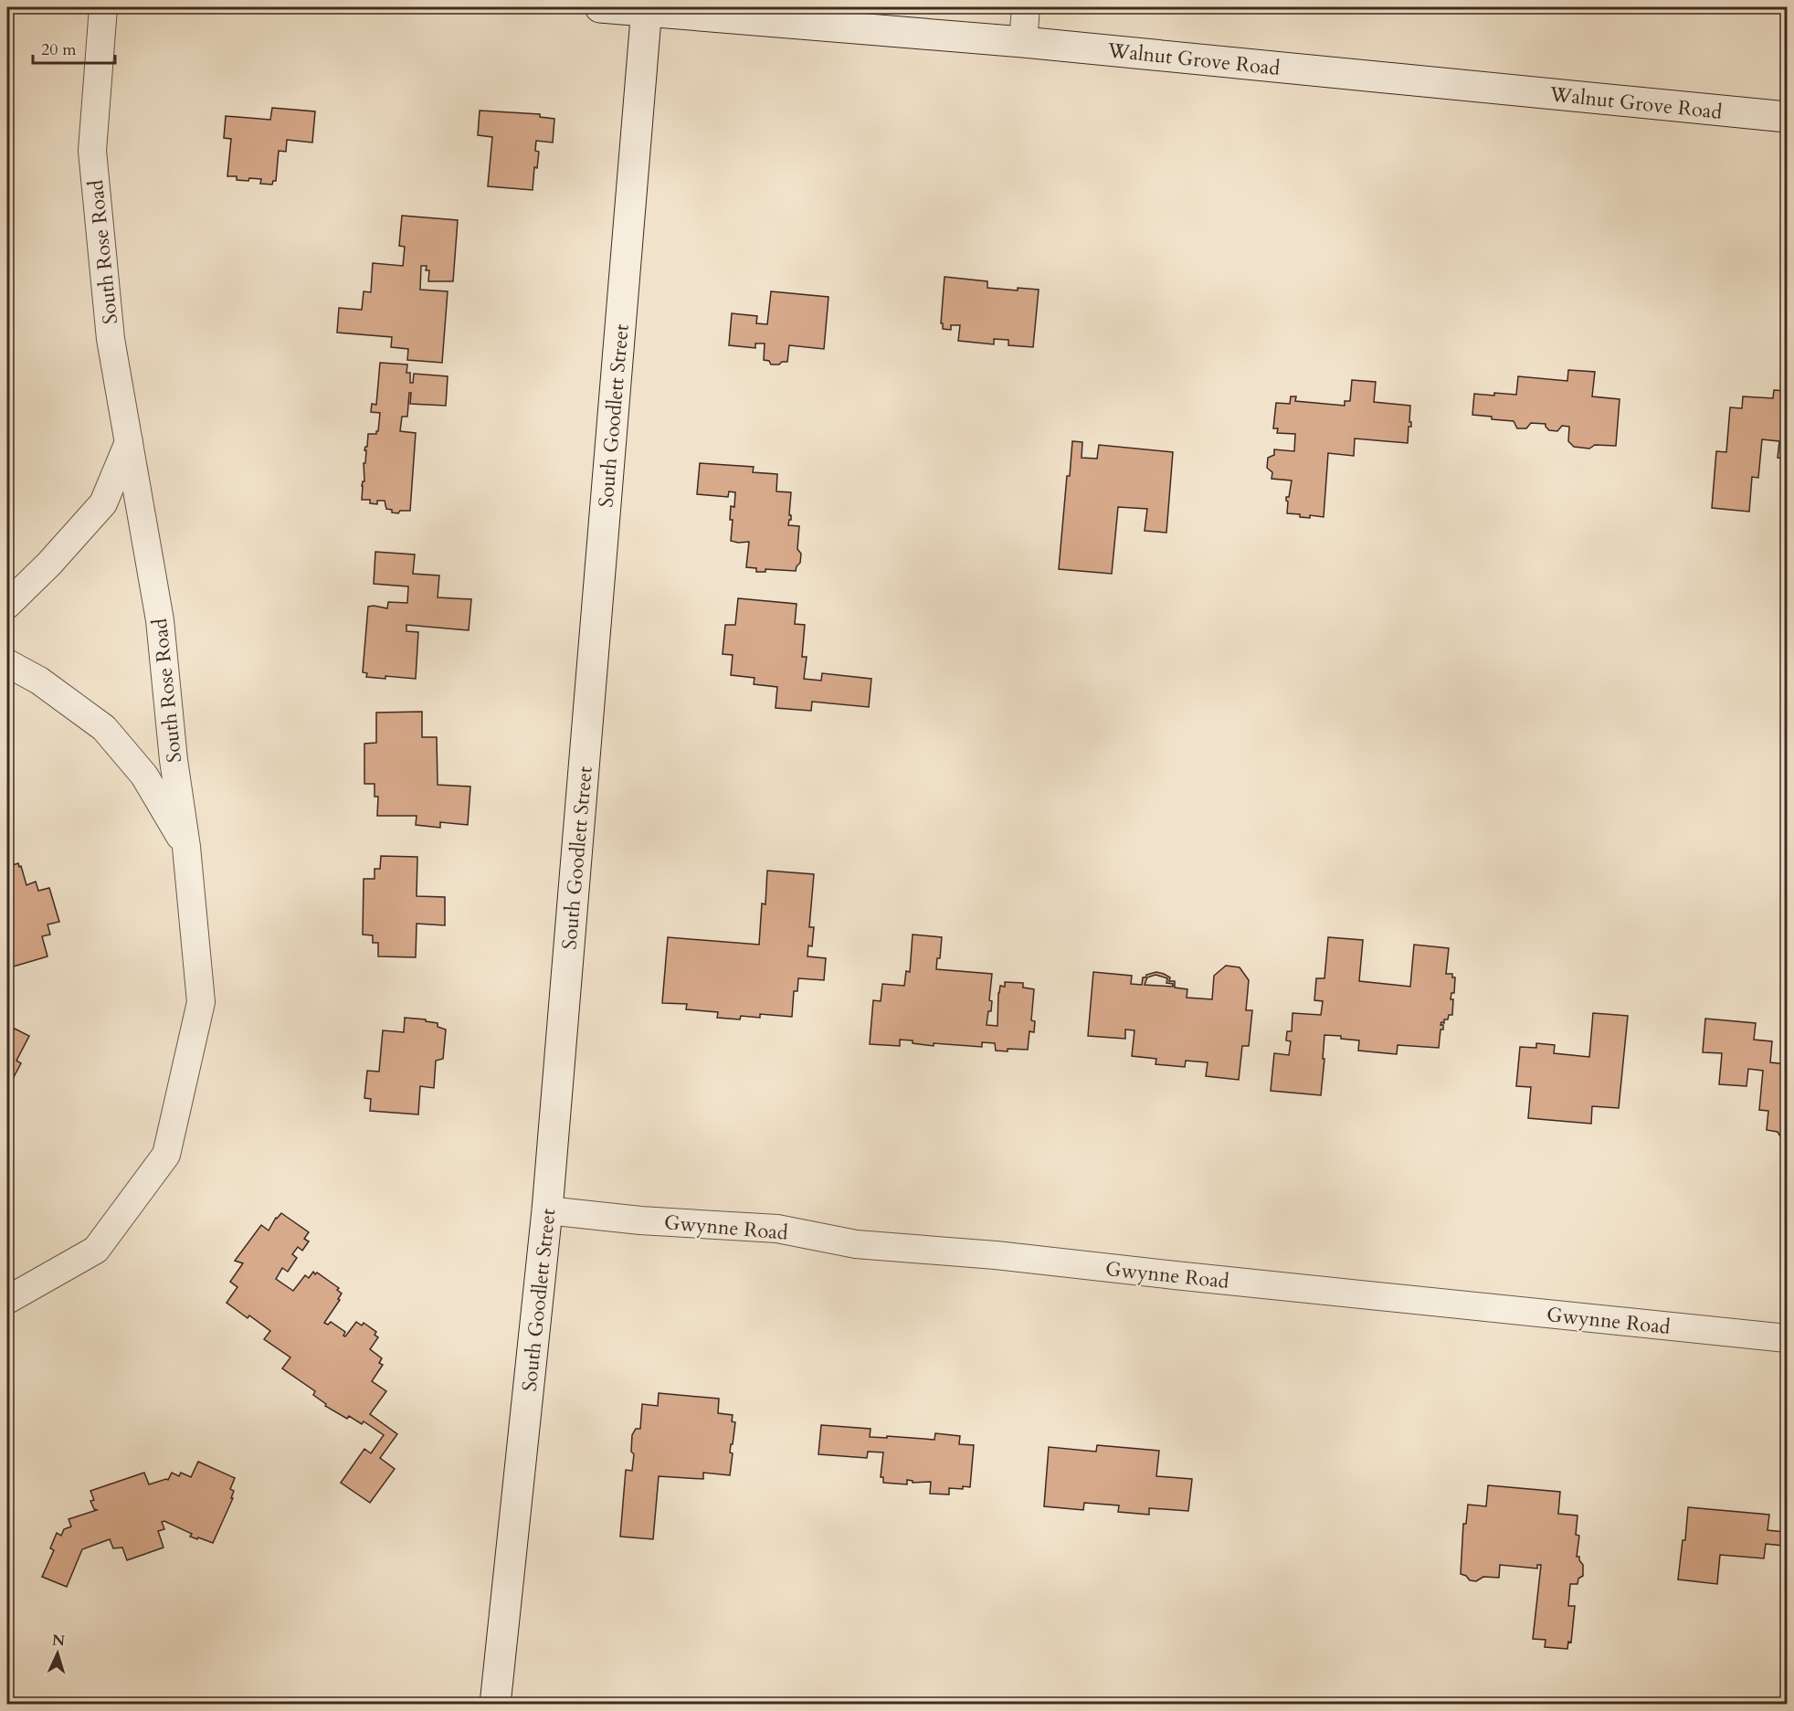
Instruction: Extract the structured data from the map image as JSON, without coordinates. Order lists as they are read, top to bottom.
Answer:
{
  "streets": {
    "main road": ["Walnut Grove Road", "South Goodlett Street"],
    "street": ["South Rose Road", "Gwynne Road"]
  },
  "crossings": [
    ["Walnut Grove Road", "South Goodlett Street"],
    ["South Goodlett Street", "Gwynne Road"]
  ],
  "scale_bar": "20 m",
  "north": "top"
}
